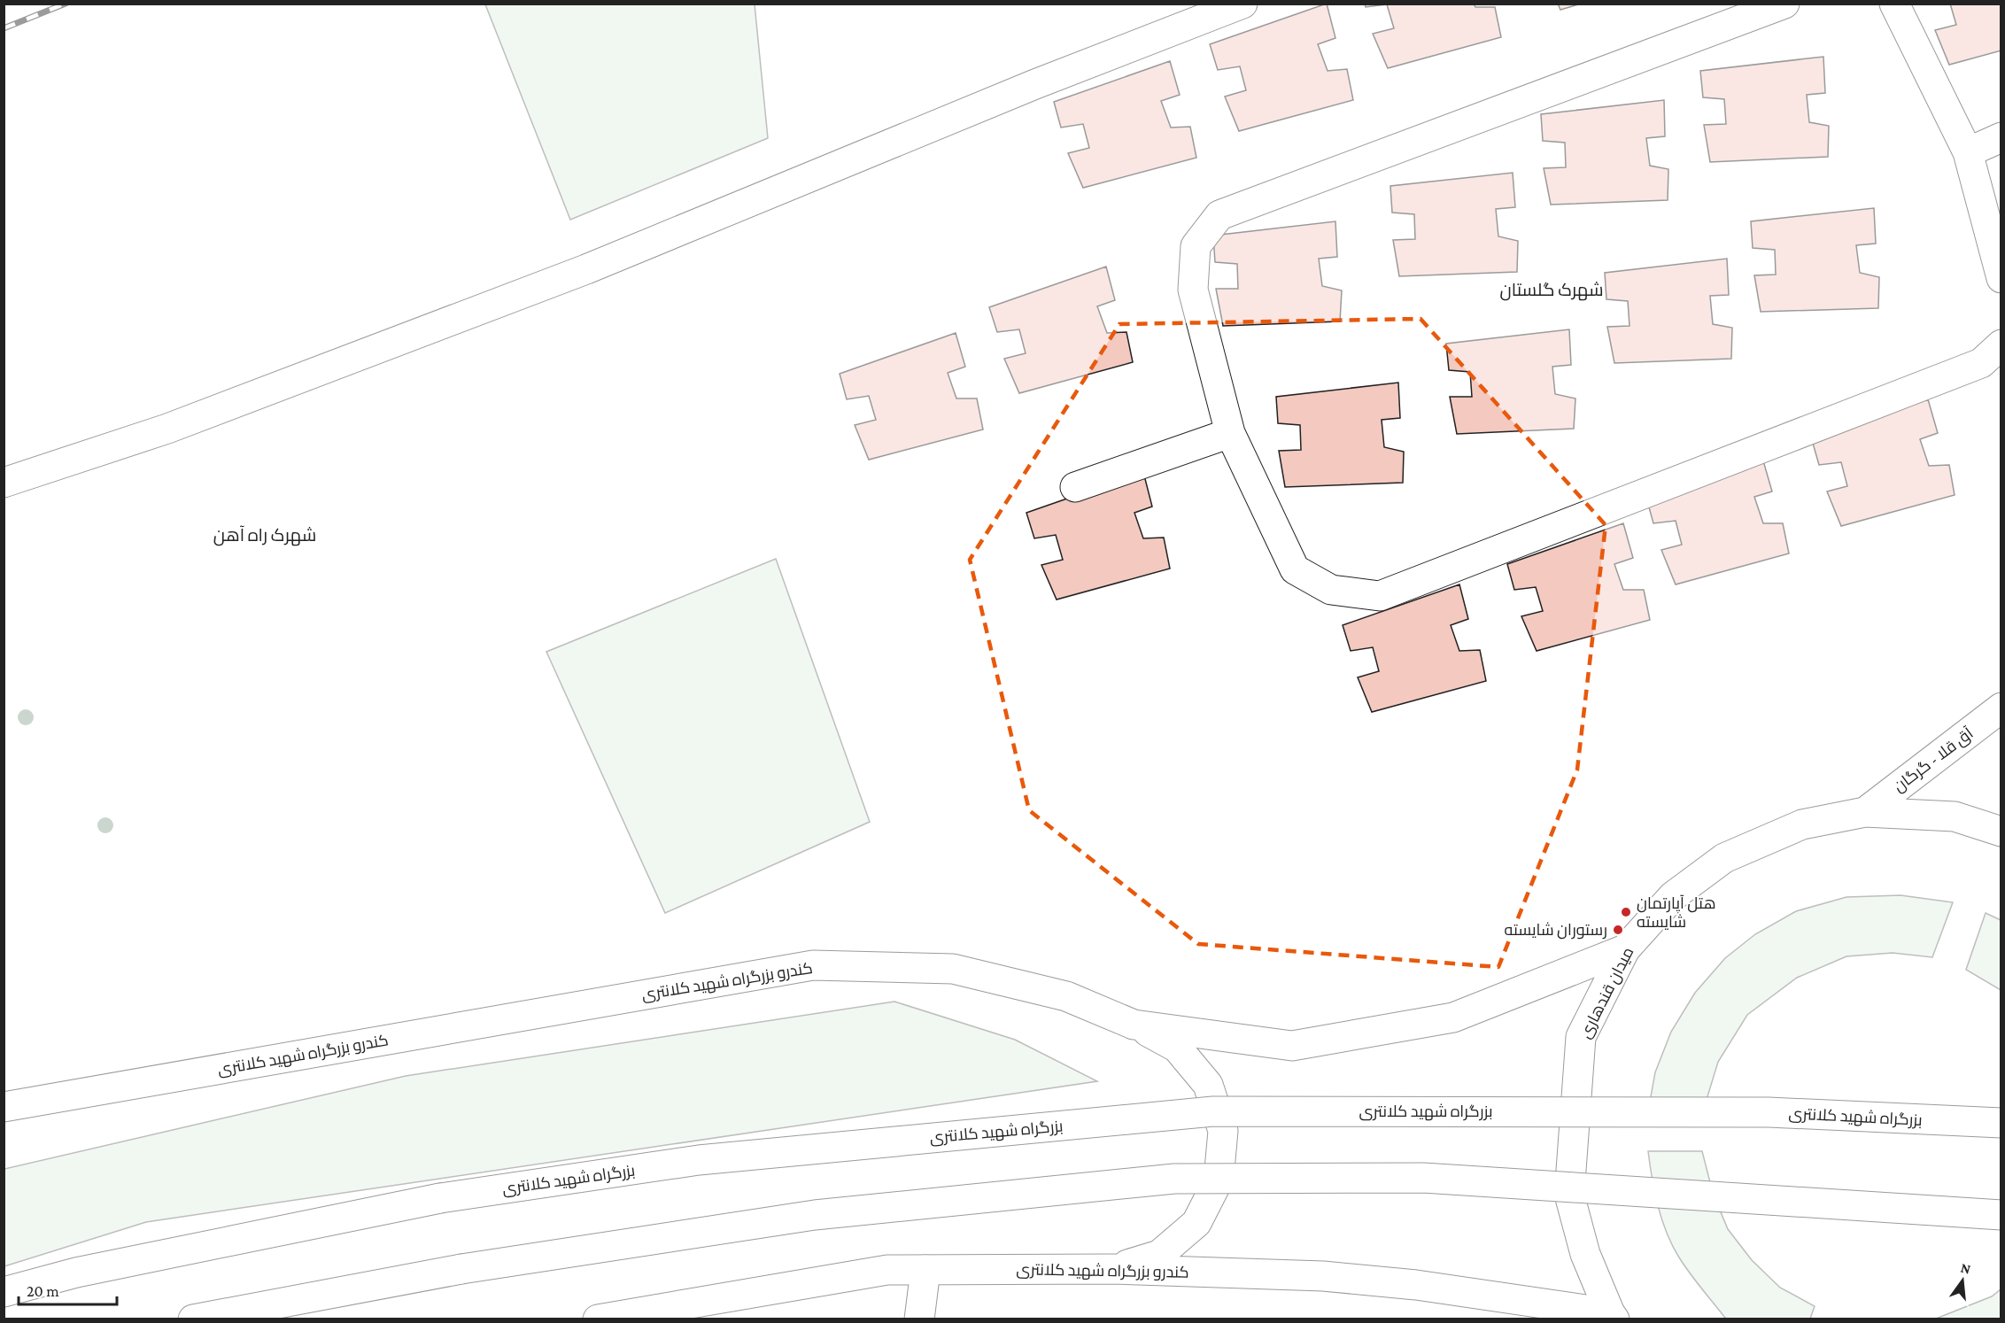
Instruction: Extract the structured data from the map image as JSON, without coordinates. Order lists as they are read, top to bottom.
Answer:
{
  "streets": {
    "main road": [
      "آق قلا - گرگان",
      "کندرو بزرگراه شهید کلانتری",
      "میدان قندهاری",
      "بزرگراه شهید کلانتری"
    ]
  },
  "crossings": [
    ["آق قلا - گرگان", "میدان قندهاری"],
    ["کندرو بزرگراه شهید کلانتری", "میدان قندهاری"]
  ],
  "districts": ["شهرک گلستان", "شهرک راه آهن"],
  "places": ["هتل آپارتمان شایسته", "رستوران شایسته"],
  "scale_bar": "20 m",
  "north": "top"
}
